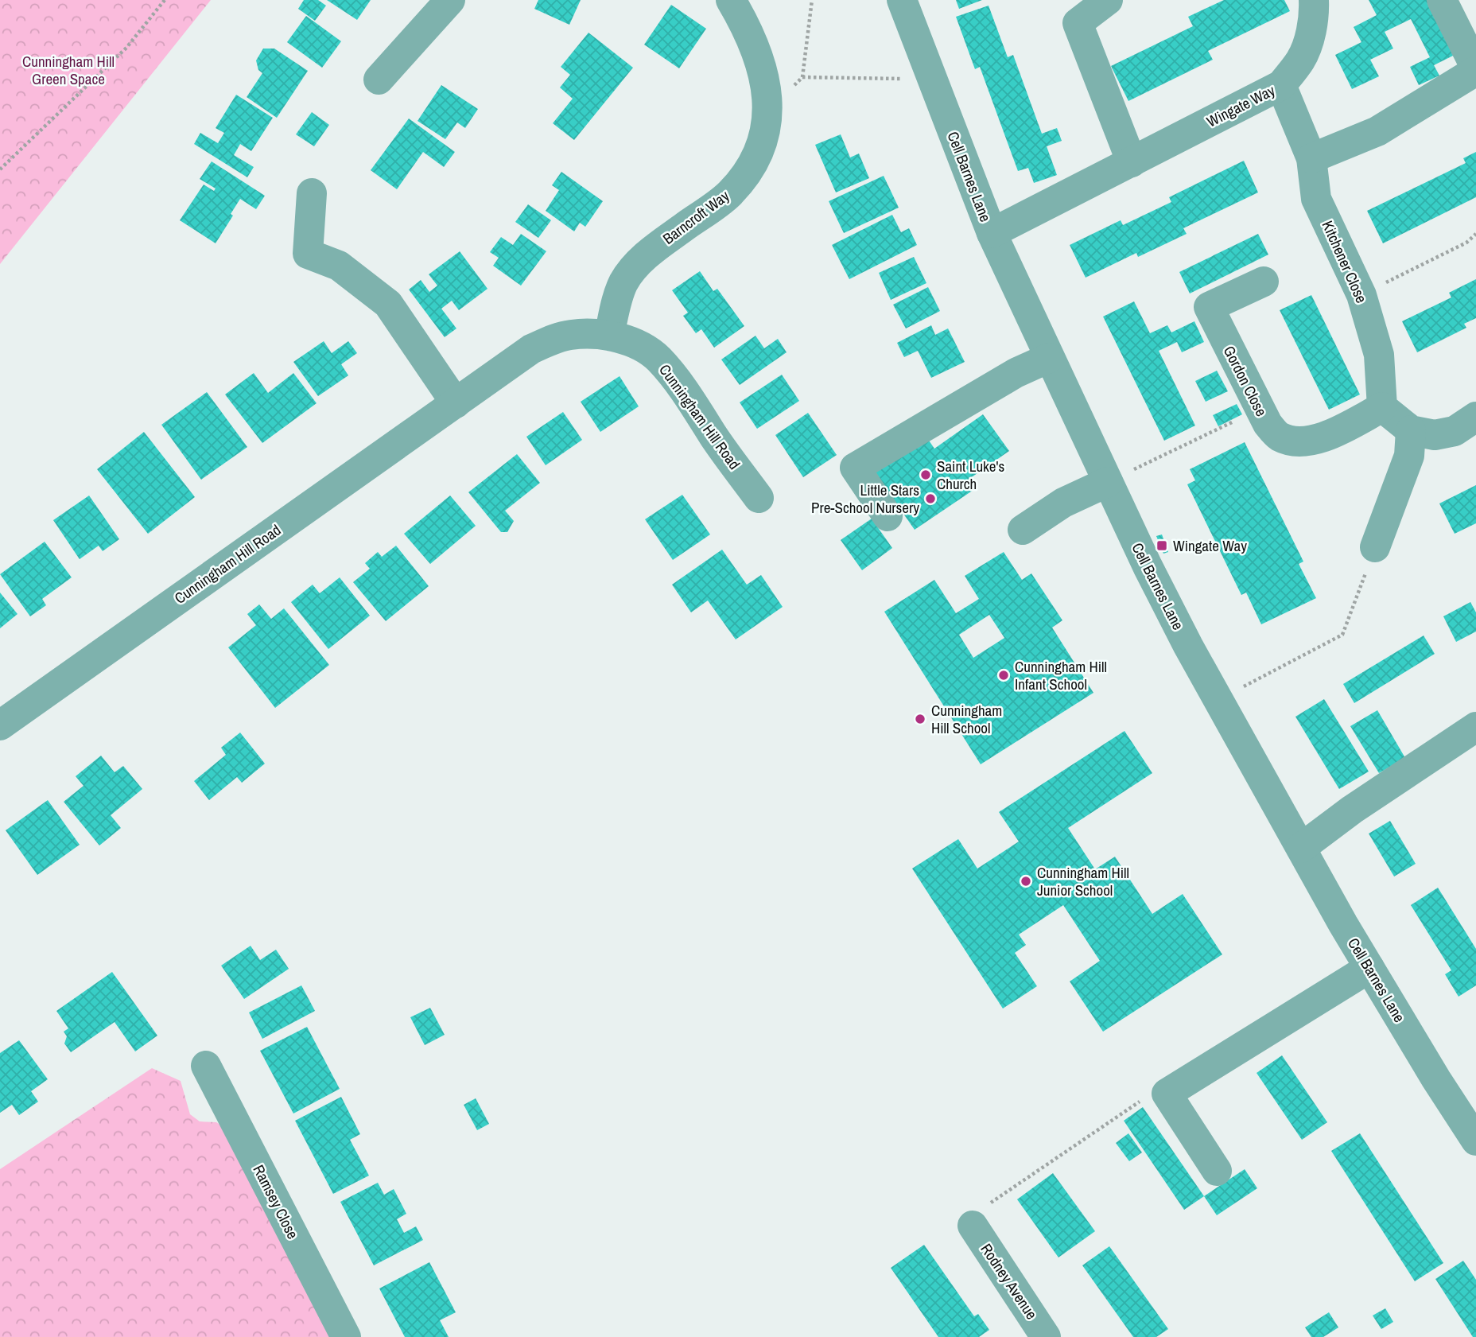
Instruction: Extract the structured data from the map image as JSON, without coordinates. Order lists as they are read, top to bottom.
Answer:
{
  "streets": {
    "street": [
      "Wingate Way",
      "Cell Barnes Lane",
      "Barncroft Way",
      "Kitchener Close",
      "Gordon Close",
      "Cunningham Hill Road",
      "Ramsey Close",
      "Rodney Avenue"
    ]
  },
  "crossings": [
    ["Wingate Way", "Cell Barnes Lane"],
    ["Wingate Way", "Kitchener Close"],
    ["Barncroft Way", "Cunningham Hill Road"],
    ["Kitchener Close", "Gordon Close"]
  ],
  "parks": ["Cunningham Hill Green Space"],
  "places": {
    "other": [
      "Saint Luke's Church",
      "Little Stars Pre-School Nursery",
      "Cunningham Hill Infant School",
      "Cunningham Hill School",
      "Cunningham Hill Junior School"
    ],
    "transit": ["Wingate Way"]
  }
}
